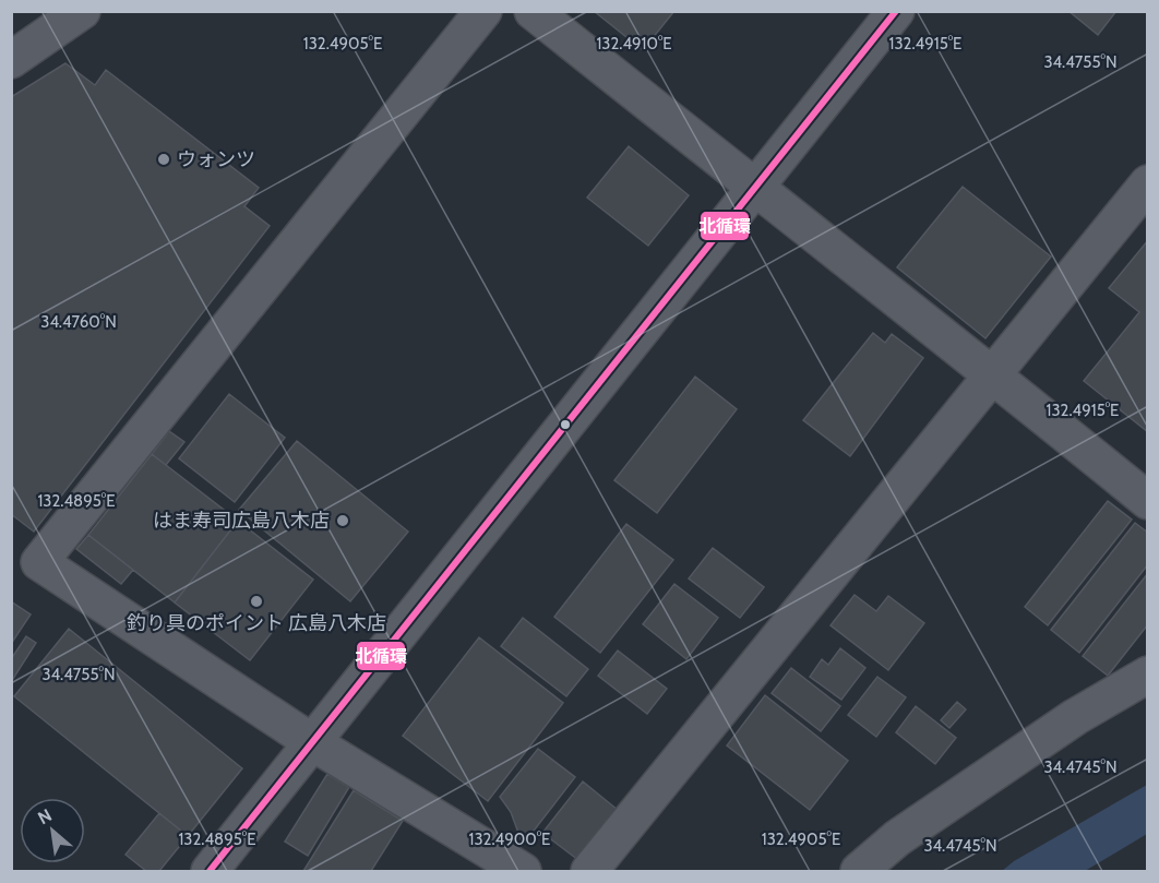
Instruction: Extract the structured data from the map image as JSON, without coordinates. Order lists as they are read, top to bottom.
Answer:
{
  "places": ["ウォンツ", "はま寿司広島八木店", "釣り具のポイント 広島八木店"],
  "lines": ["transit line 北循環"],
  "north": "top left",
  "coordinates": [
    "132.4905°E",
    "132.4910°E",
    "132.4915°E",
    "34.4755°N",
    "34.4760°N",
    "132.4895°E",
    "34.4745°N",
    "132.4900°E"
  ]
}
